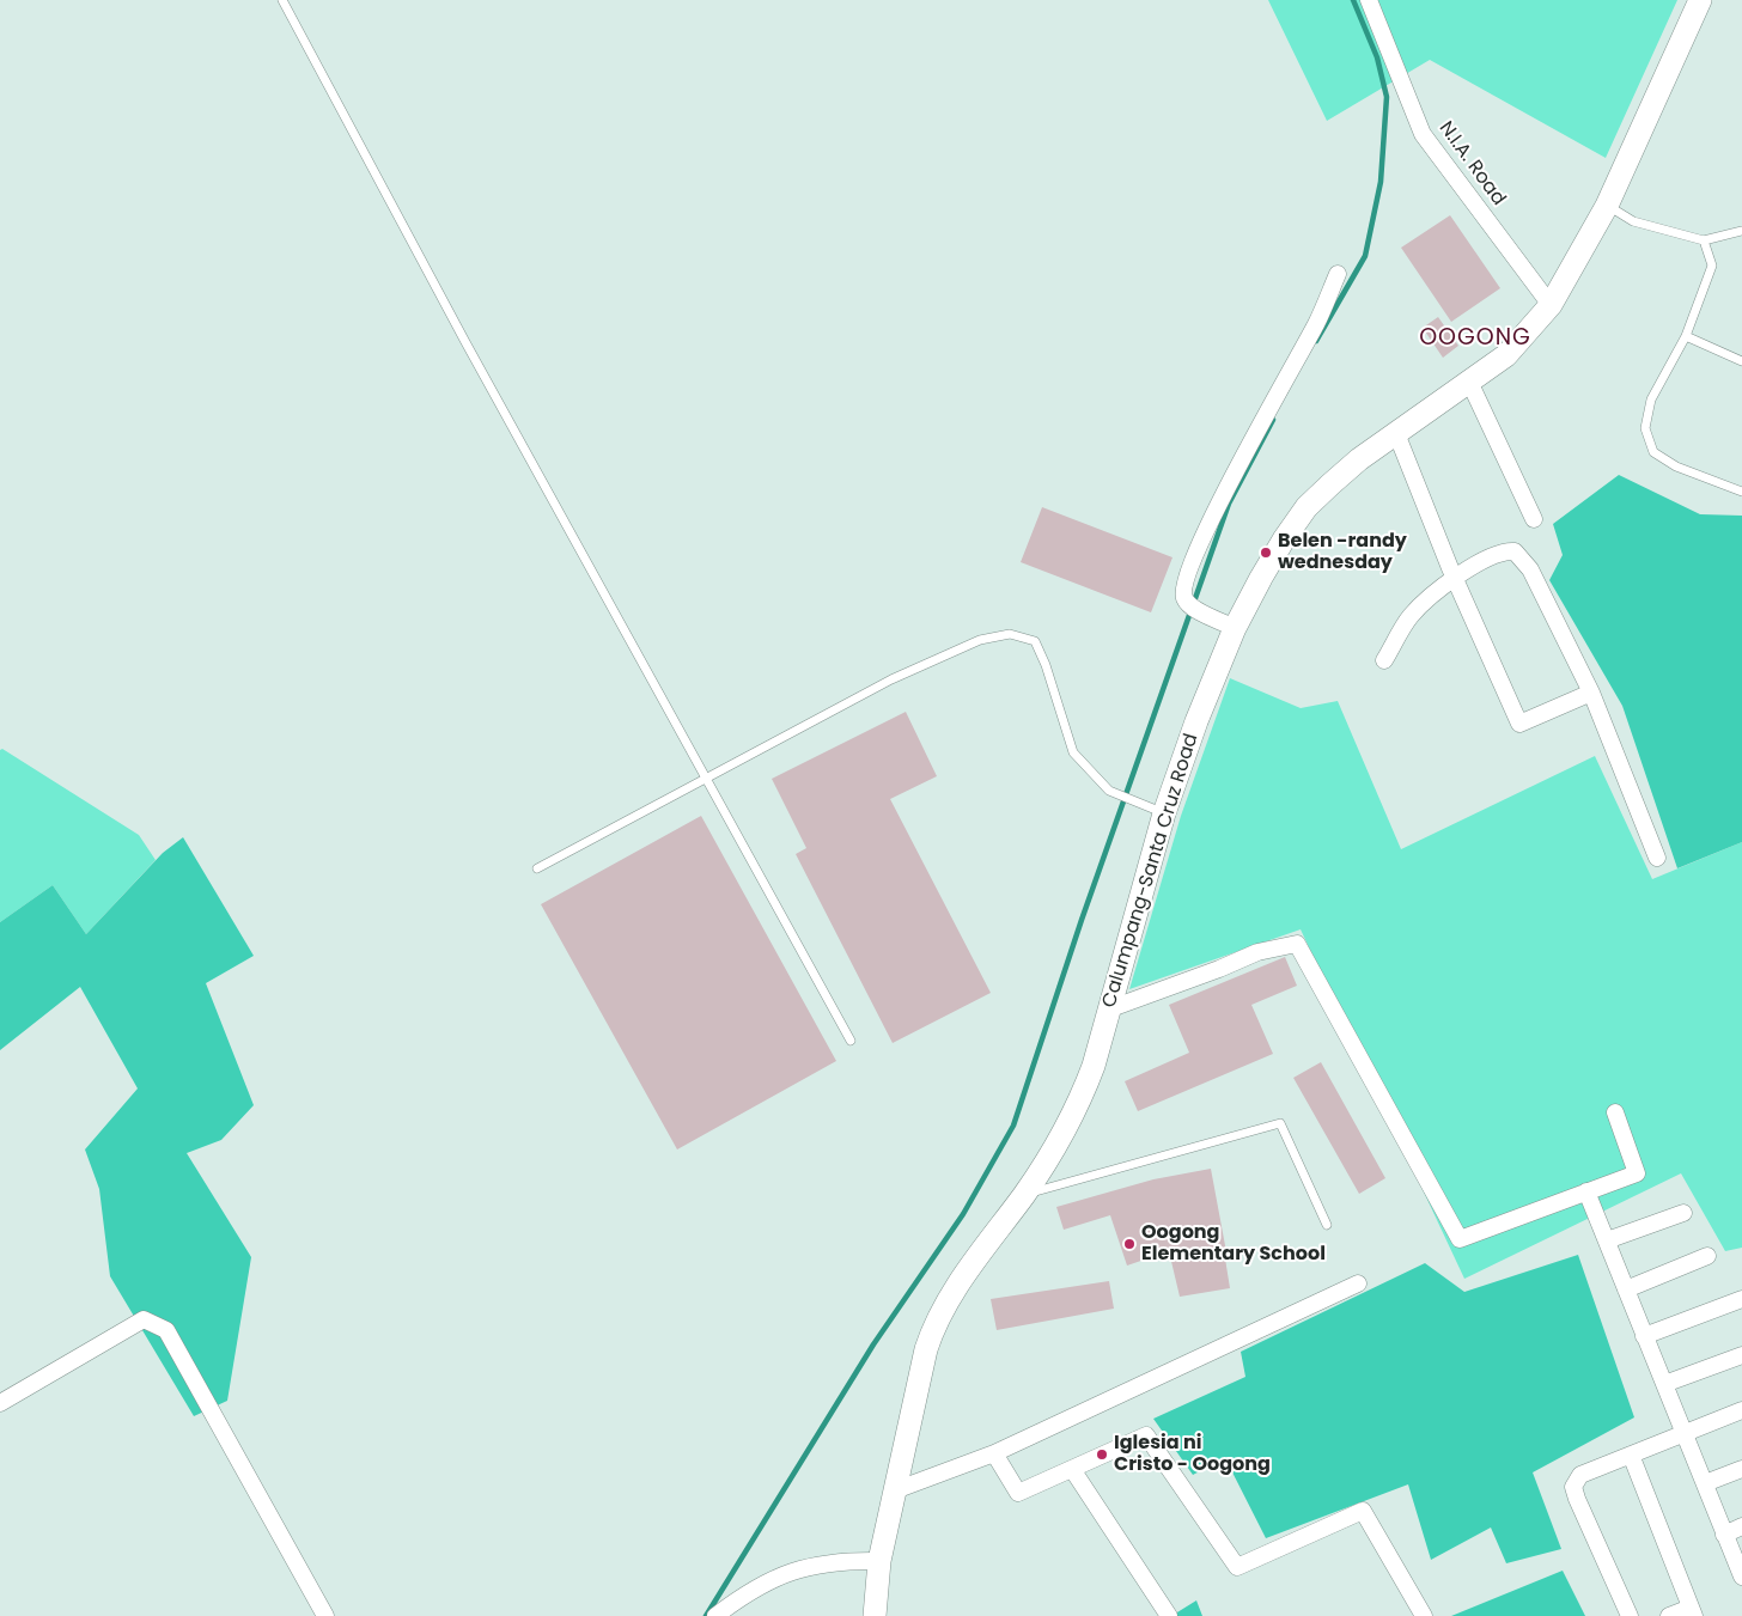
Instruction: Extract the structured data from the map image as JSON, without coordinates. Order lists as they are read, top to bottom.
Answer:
{
  "streets": {
    "main road": ["Calumpang-Santa Cruz Road"],
    "street": ["N.I.A. Road"]
  },
  "crossings": [
    ["N.I.A. Road", "Calumpang-Santa Cruz Road"]
  ],
  "districts": ["OOGONG"],
  "places": ["Belen -randy wednesday", "Oogong Elementary School", "Iglesia ni Cristo - Oogong"]
}
